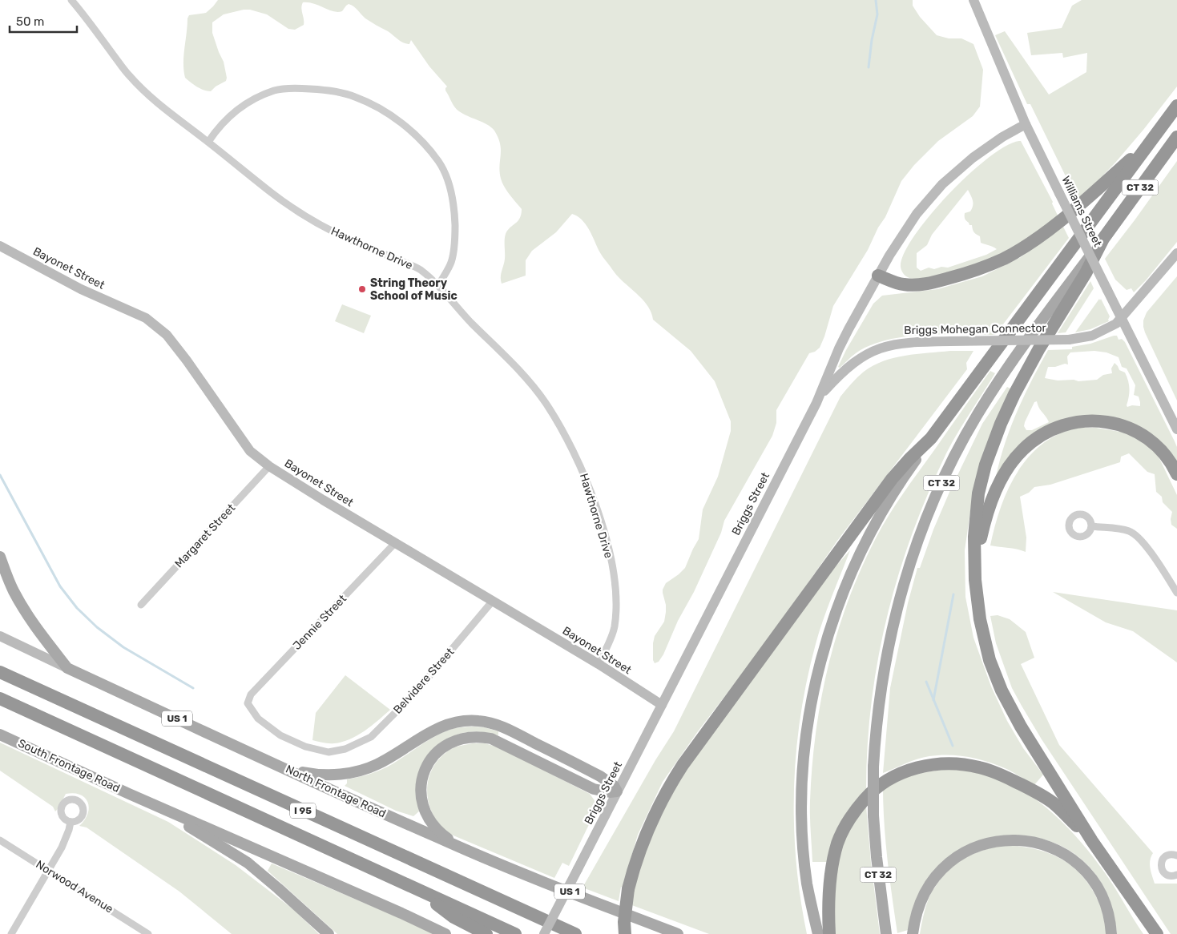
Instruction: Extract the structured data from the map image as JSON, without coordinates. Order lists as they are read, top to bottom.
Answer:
{
  "streets": {
    "highway": ["CT 32", "I 95"],
    "main road": [
      "Williams Street",
      "Bayonet Street",
      "Briggs Mohegan Connector",
      "Briggs Street",
      "US 1",
      "South Frontage Road",
      "North Frontage Road"
    ],
    "street": [
      "Hawthorne Drive",
      "Margaret Street",
      "Jennie Street",
      "Belvidere Street",
      "Norwood Avenue"
    ]
  },
  "crossings": [
    ["Williams Street", "Briggs Mohegan Connector"],
    ["Williams Street", "Briggs Street"],
    ["Hawthorne Drive", "Bayonet Street"],
    ["Bayonet Street", "Briggs Street"],
    ["Bayonet Street", "Margaret Street"],
    ["Bayonet Street", "Jennie Street"],
    ["Bayonet Street", "Belvidere Street"],
    ["Briggs Mohegan Connector", "Briggs Street"],
    ["Jennie Street", "Belvidere Street"],
    ["US 1", "North Frontage Road"]
  ],
  "places": ["String Theory School of Music"],
  "scale_bar": "50 m"
}
